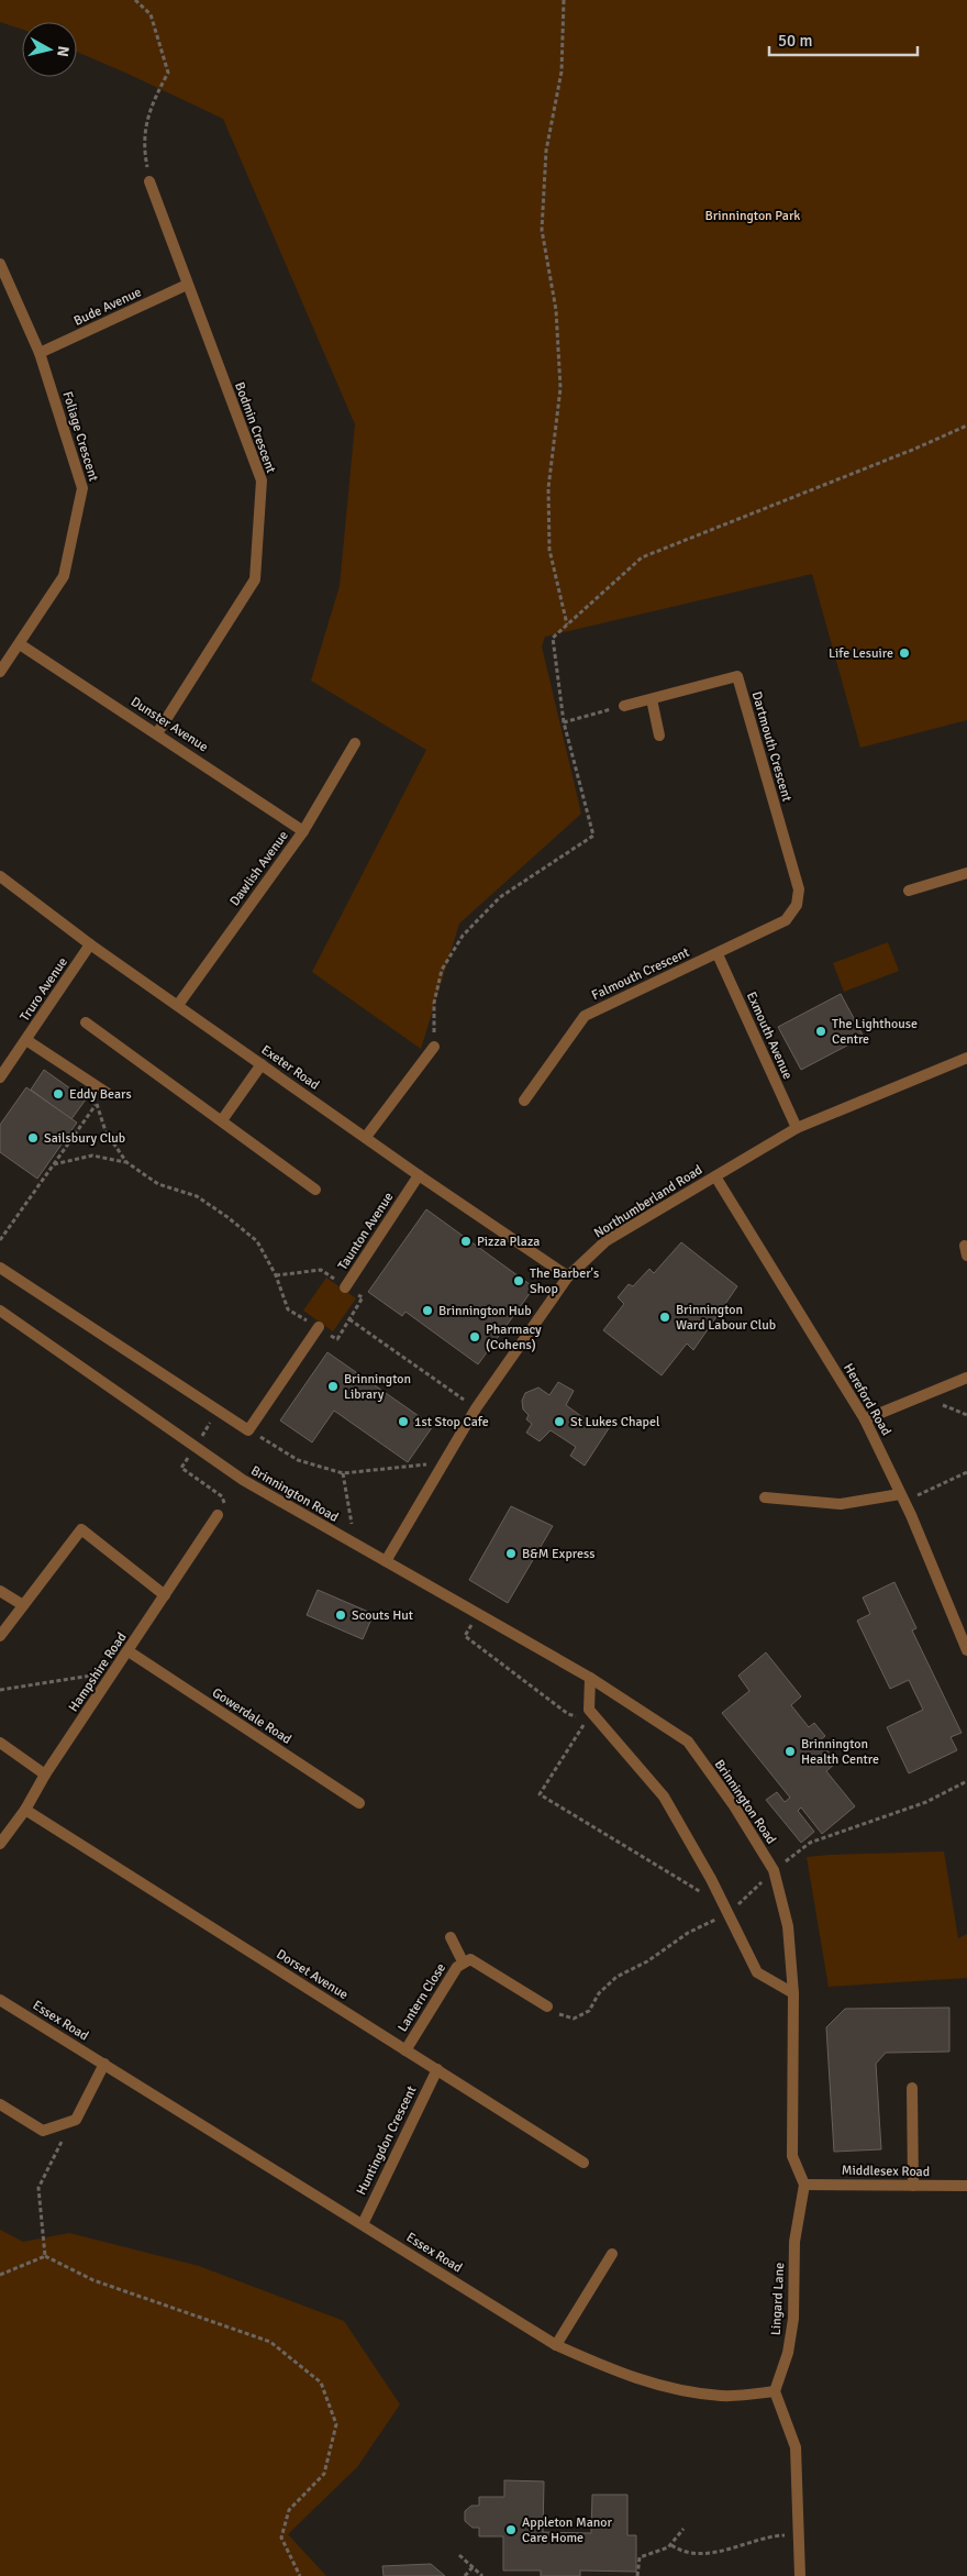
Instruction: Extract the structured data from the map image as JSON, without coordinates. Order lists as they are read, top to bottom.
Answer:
{
  "streets": {
    "street": [
      "Bude Avenue",
      "Bodmin Crescent",
      "Foliage Crescent",
      "Dunster Avenue",
      "Dartmouth Crescent",
      "Dawlish Avenue",
      "Falmouth Crescent",
      "Truro Avenue",
      "Exmouth Avenue",
      "Exeter Road",
      "Northumberland Road",
      "Taunton Avenue",
      "Hereford Road",
      "Brinnington Road",
      "Hampshire Road",
      "Gowerdale Road",
      "Dorset Avenue",
      "Lantern Close",
      "Essex Road",
      "Huntingdon Crescent",
      "Middlesex Road",
      "Lingard Lane"
    ]
  },
  "crossings": [
    ["Bude Avenue", "Bodmin Crescent"],
    ["Bude Avenue", "Foliage Crescent"],
    ["Bodmin Crescent", "Dunster Avenue"],
    ["Foliage Crescent", "Dunster Avenue"],
    ["Dunster Avenue", "Dawlish Avenue"],
    ["Dartmouth Crescent", "Falmouth Crescent"],
    ["Dawlish Avenue", "Exeter Road"],
    ["Falmouth Crescent", "Exmouth Avenue"],
    ["Truro Avenue", "Exeter Road"],
    ["Exmouth Avenue", "Northumberland Road"],
    ["Exeter Road", "Northumberland Road"],
    ["Exeter Road", "Taunton Avenue"],
    ["Northumberland Road", "Hereford Road"],
    ["Northumberland Road", "Brinnington Road"],
    ["Brinnington Road", "Middlesex Road"],
    ["Brinnington Road", "Lingard Lane"],
    ["Hampshire Road", "Gowerdale Road"],
    ["Hampshire Road", "Dorset Avenue"],
    ["Dorset Avenue", "Lantern Close"],
    ["Dorset Avenue", "Huntingdon Crescent"],
    ["Essex Road", "Huntingdon Crescent"],
    ["Essex Road", "Lingard Lane"],
    ["Middlesex Road", "Lingard Lane"]
  ],
  "parks": ["Brinnington Park"],
  "places": [
    "Life Lesuire",
    "The Lighthouse Centre",
    "Eddy Bears",
    "Sailsbury Club",
    "Pizza Plaza",
    "The Barber's Shop",
    "Brinnington Hub",
    "Brinnington Ward Labour Club",
    "Pharmacy (Cohens)",
    "Brinnington Library",
    "1st Stop Cafe",
    "St Lukes Chapel",
    "B&M Express",
    "Scouts Hut",
    "Brinnington Health Centre",
    "Appleton Manor Care Home"
  ],
  "scale_bar": "50 m",
  "north": "right"
}
